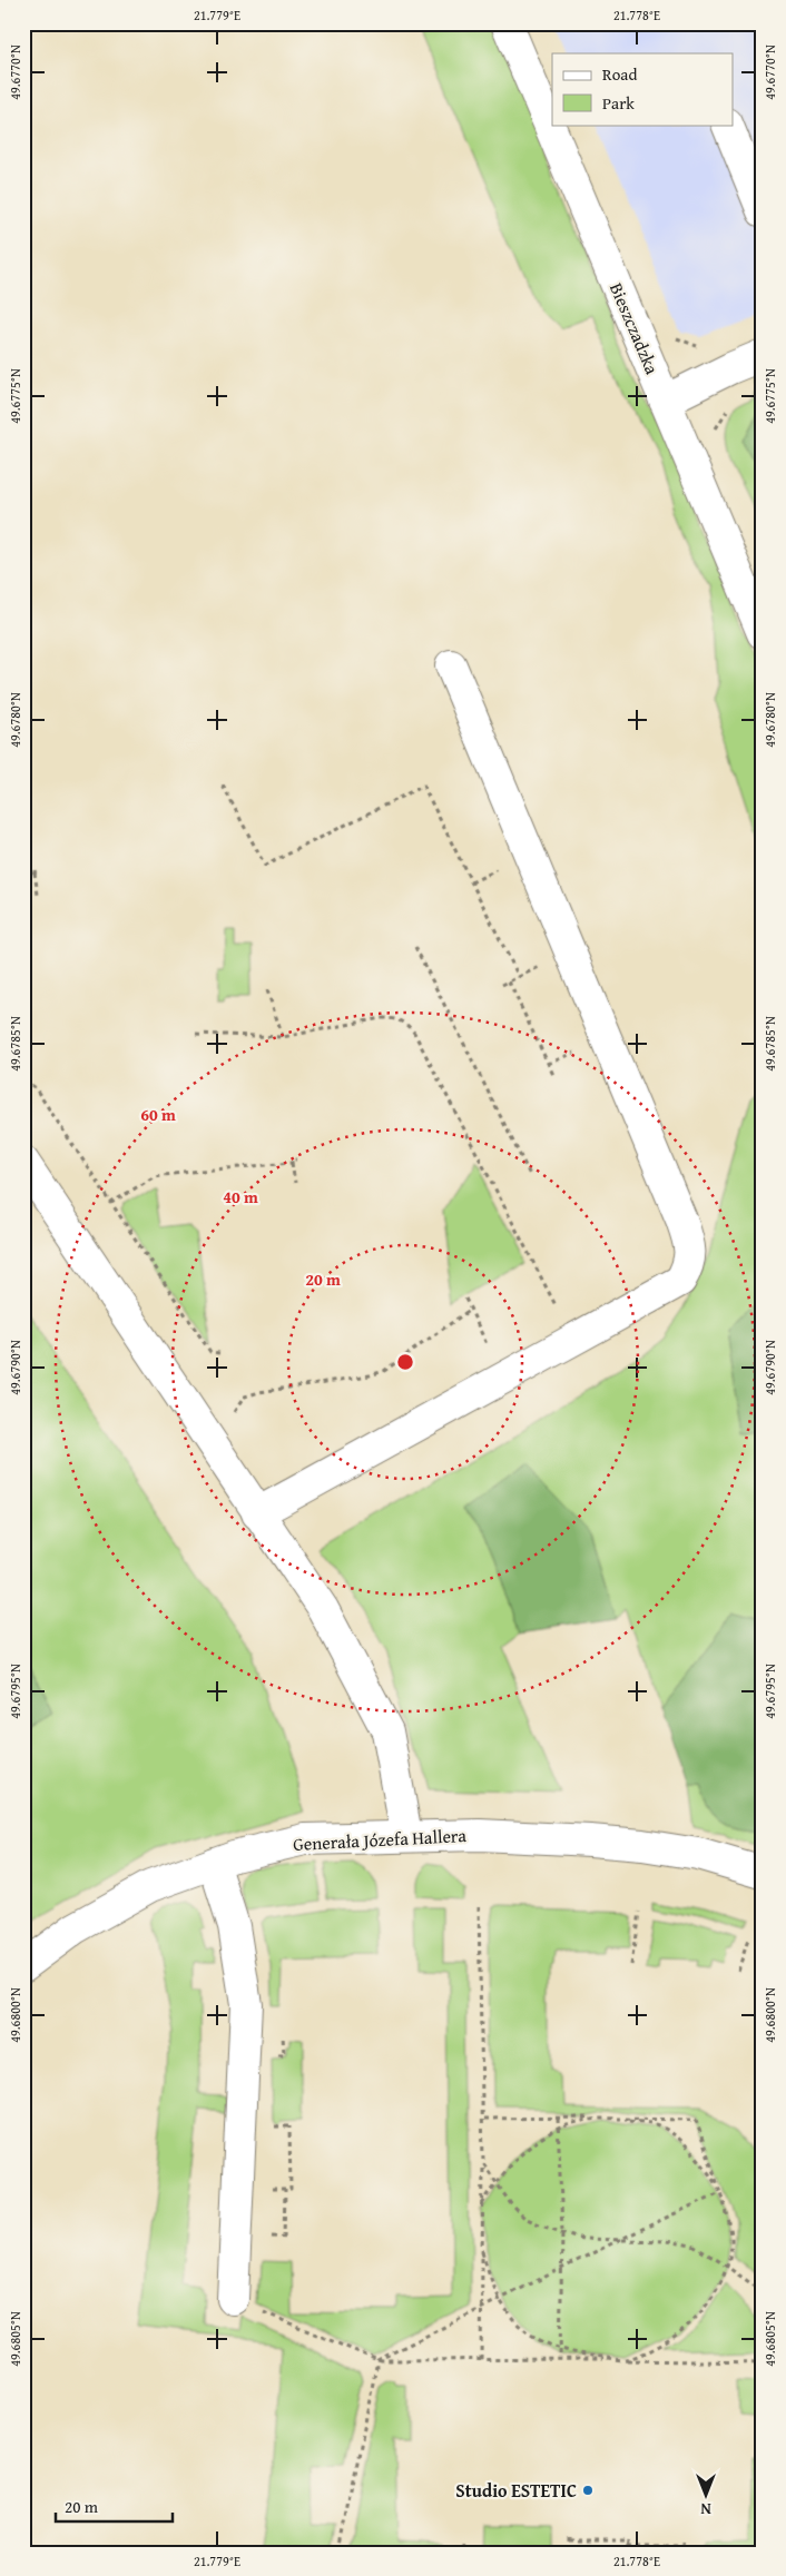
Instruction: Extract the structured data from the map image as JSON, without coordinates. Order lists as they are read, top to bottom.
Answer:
{
  "streets": {
    "street": ["Bieszczadzka", "Generała Józefa Hallera"]
  },
  "places": ["Studio ESTETIC"],
  "legend": ["Road", "Park"],
  "scale_bar": "20 m",
  "north": "bottom",
  "coordinates": [
    "21.779°E",
    "21.778°E",
    "49.6770°N",
    "49.6775°N",
    "49.6780°N",
    "49.6785°N",
    "49.6790°N",
    "49.6795°N",
    "49.6800°N",
    "49.6805°N"
  ],
  "rings": ["60 m", "40 m", "20 m"]
}
